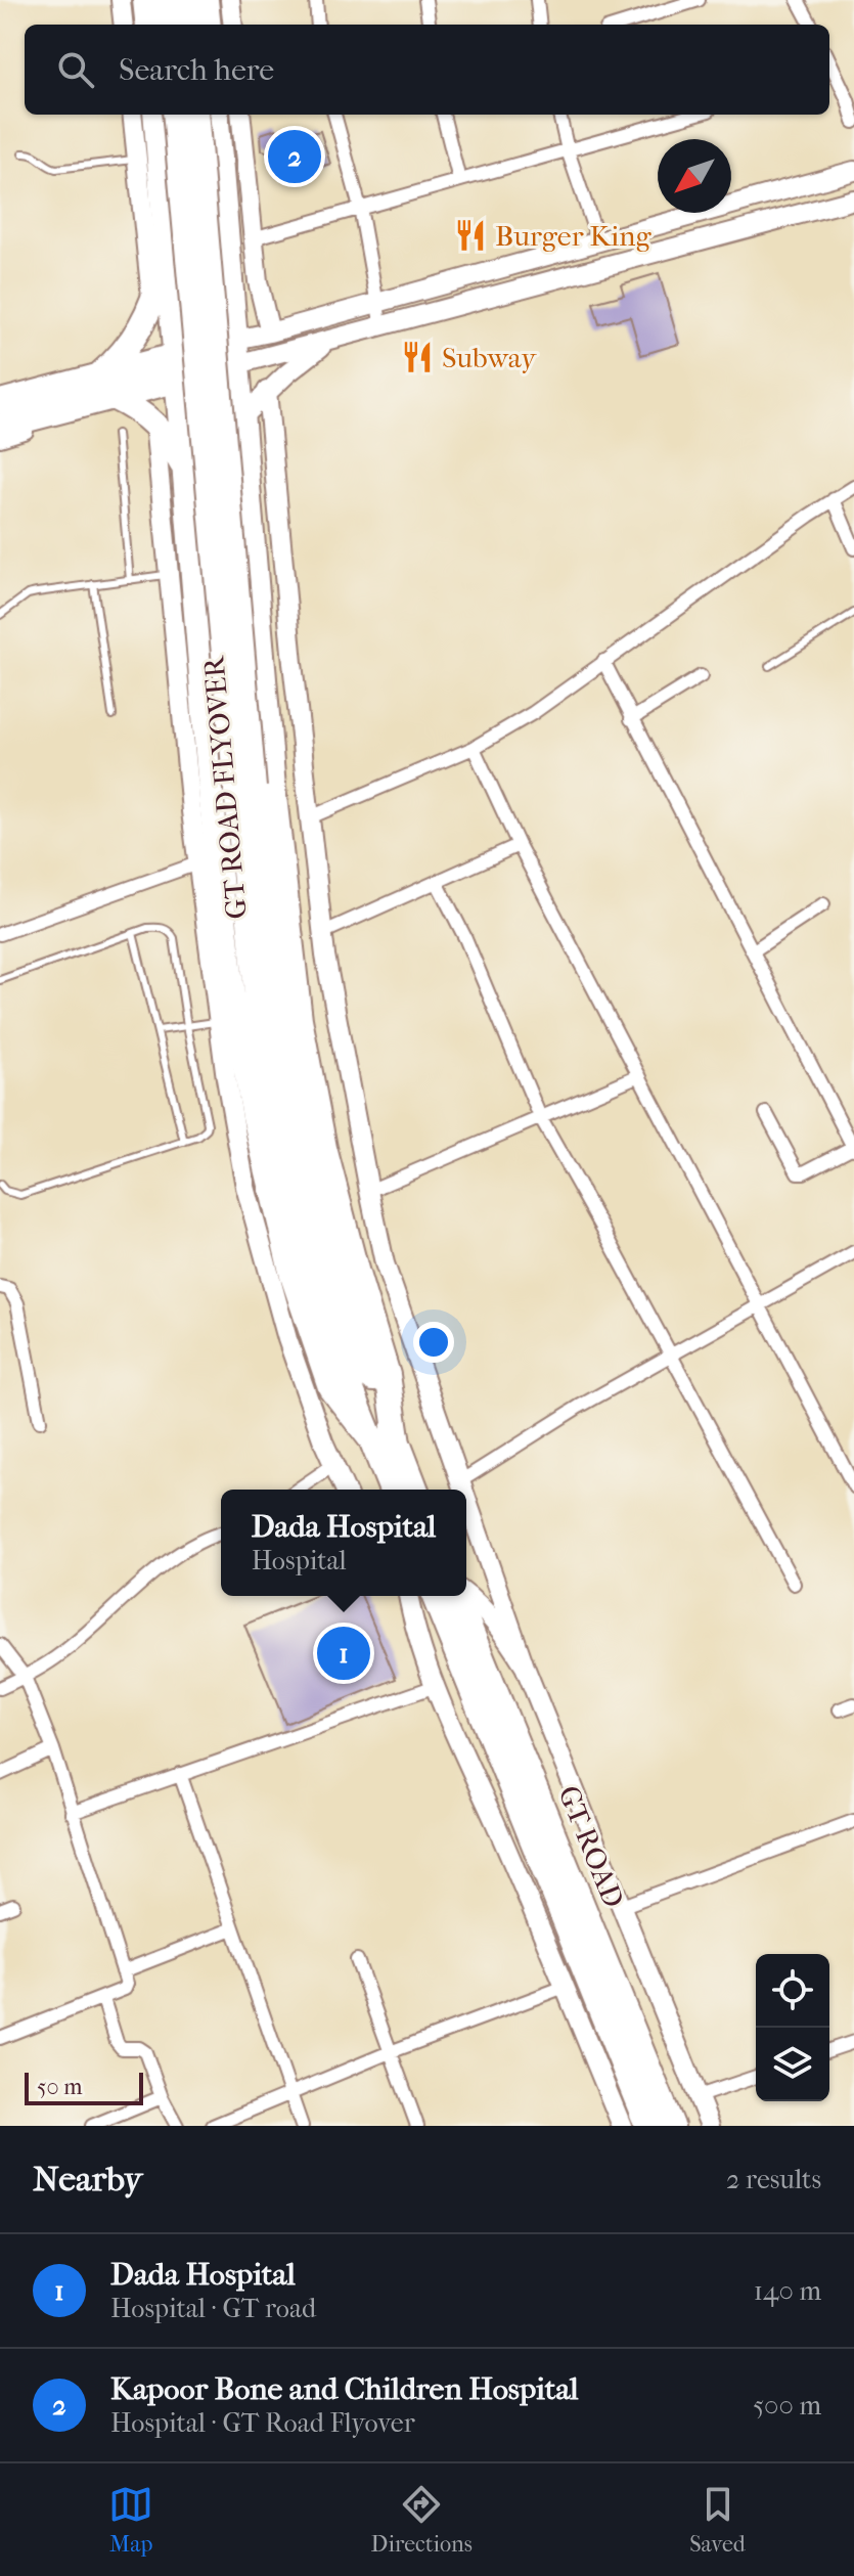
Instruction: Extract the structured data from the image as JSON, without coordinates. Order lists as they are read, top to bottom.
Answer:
{
  "streets": {
    "highway": ["GT ROAD FLYOVER", "GT ROAD"]
  },
  "places": {
    "restaurant": ["Burger King", "Subway"]
  },
  "scale_bar": "50 m",
  "north": "bottom left",
  "page": {
    "search": "Search here",
    "pins": ["2", "1"],
    "popup": ["Dada Hospital", "Hospital"],
    "scale": "50 m",
    "heading": ["Nearby", "2 results"],
    "list": [
      {
        "mark": "1",
        "name": "Dada Hospital",
        "note": "Hospital · GT road",
        "value": "140 m"
      },
      {
        "mark": "2",
        "name": "Kapoor Bone and Children Hospital",
        "note": "Hospital · GT Road Flyover",
        "value": "500 m"
      }
    ],
    "nav": ["Map", "Directions", "Saved"]
  }
}
